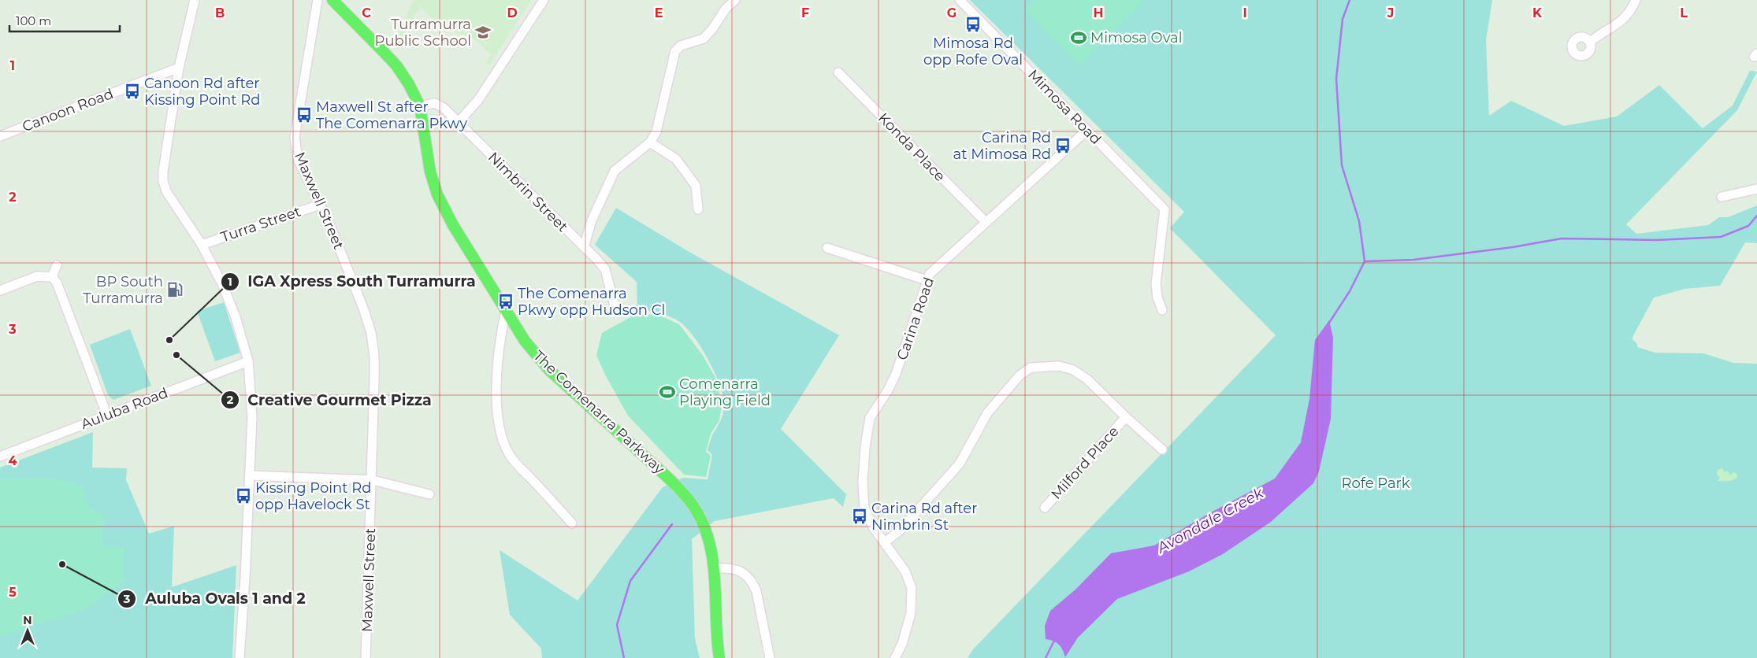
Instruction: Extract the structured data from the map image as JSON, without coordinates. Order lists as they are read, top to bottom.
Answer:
{
  "streets": {
    "main road": ["The Comenarra Parkway"],
    "street": [
      "Mimosa Road",
      "Canoon Road",
      "Konda Place",
      "Nimbrin Street",
      "Maxwell Street",
      "Turra Street",
      "Carina Road",
      "Auluba Road",
      "Milford Place"
    ]
  },
  "crossings": [
    ["Mimosa Road", "Carina Road"],
    ["Konda Place", "Carina Road"],
    ["Nimbrin Street", "The Comenarra Parkway"],
    ["Maxwell Street", "Turra Street"]
  ],
  "water": ["Avondale Creek"],
  "parks": ["Rofe Park"],
  "places": {
    "bus stop": [
      "Mimosa Rd opp Rofe Oval",
      "Canoon Rd after Kissing Point Rd",
      "Maxwell St after The Comenarra Pkwy",
      "Carina Rd at Mimosa Rd",
      "The Comenarra Pkwy opp Hudson Cl",
      "Kissing Point Rd opp Havelock St",
      "Carina Rd after Nimbrin St"
    ],
    "school or university": ["Turramurra Public School"],
    "sports": ["Mimosa Oval", "Comenarra Playing Field"],
    "fuel station": ["BP South Turramurra"],
    "other": ["IGA Xpress South Turramurra", "Creative Gourmet Pizza", "Auluba Ovals 1 and 2"]
  },
  "scale_bar": "100 m",
  "north": "top",
  "grid": {
    "columns": [
      "B",
      "C",
      "D",
      "E",
      "F",
      "G",
      "H",
      "I",
      "J",
      "K",
      "L"
    ],
    "rows": [
      "1",
      "2",
      "3",
      "4",
      "5"
    ]
  }
}
